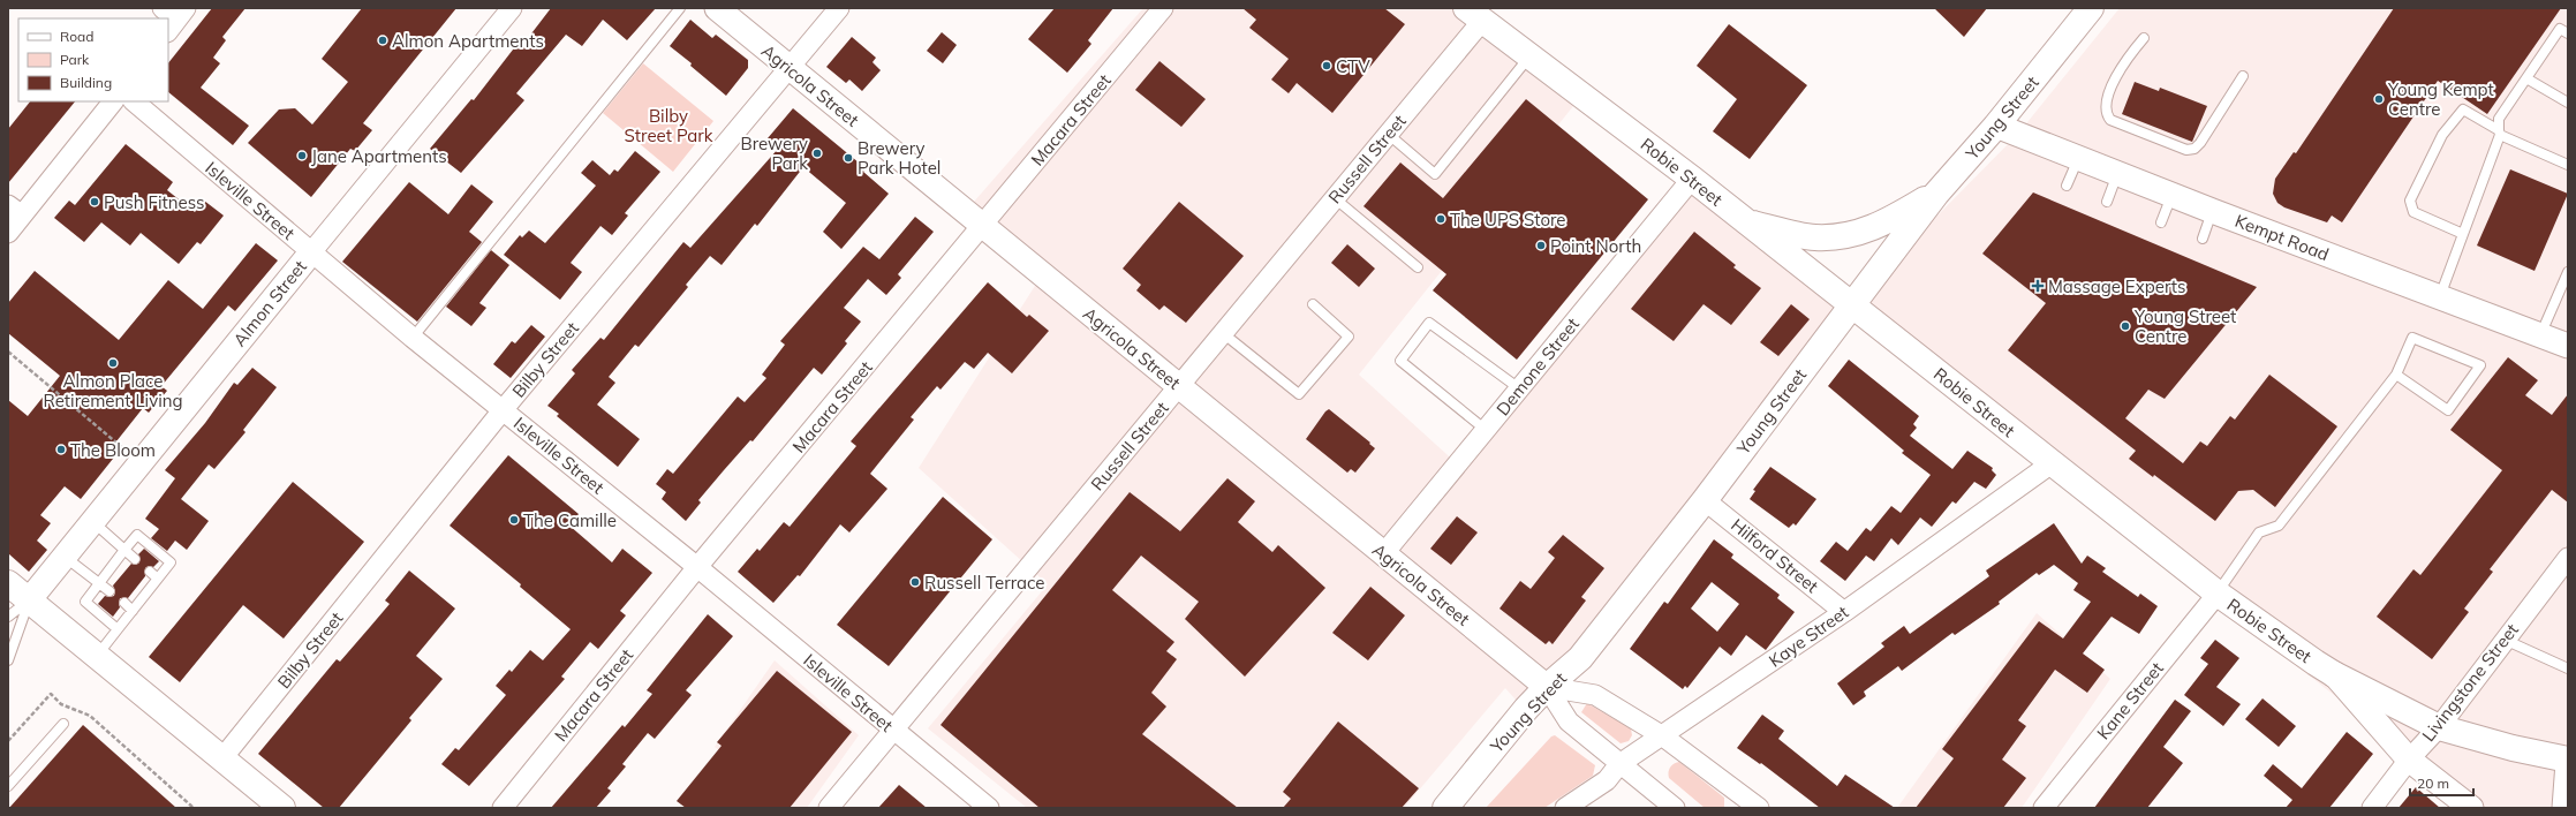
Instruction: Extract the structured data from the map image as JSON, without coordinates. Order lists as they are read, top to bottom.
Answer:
{
  "streets": {
    "main road": ["Young Street", "Robie Street"],
    "street": [
      "Agricola Street",
      "Macara Street",
      "Russell Street",
      "Isleville Street",
      "Kempt Road",
      "Almon Street",
      "Bilby Street",
      "Demone Street",
      "Hilford Street",
      "Kaye Street",
      "Livingstone Street",
      "Kane Street"
    ]
  },
  "crossings": [
    ["Agricola Street", "Young Street"],
    ["Agricola Street", "Macara Street"],
    ["Agricola Street", "Russell Street"],
    ["Agricola Street", "Bilby Street"],
    ["Agricola Street", "Demone Street"],
    ["Agricola Street", "Kaye Street"],
    ["Young Street", "Robie Street"],
    ["Young Street", "Kempt Road"],
    ["Young Street", "Hilford Street"],
    ["Macara Street", "Isleville Street"],
    ["Russell Street", "Robie Street"],
    ["Russell Street", "Isleville Street"],
    ["Robie Street", "Demone Street"],
    ["Robie Street", "Kaye Street"],
    ["Robie Street", "Livingstone Street"],
    ["Robie Street", "Kane Street"],
    ["Isleville Street", "Almon Street"],
    ["Isleville Street", "Bilby Street"],
    ["Hilford Street", "Kaye Street"]
  ],
  "parks": ["Bilby Street Park"],
  "places": {
    "other": [
      "Almon Apartments",
      "CTV",
      "Young Kempt Centre",
      "Brewery Park",
      "Jane Apartments",
      "Brewery Park Hotel",
      "Push Fitness",
      "The UPS Store",
      "Point North",
      "Young Street Centre",
      "Almon Place Retirement Living",
      "The Bloom",
      "The Camille",
      "Russell Terrace"
    ],
    "health": ["Massage Experts"]
  },
  "legend": ["Road", "Park", "Building"],
  "scale_bar": "20 m"
}
